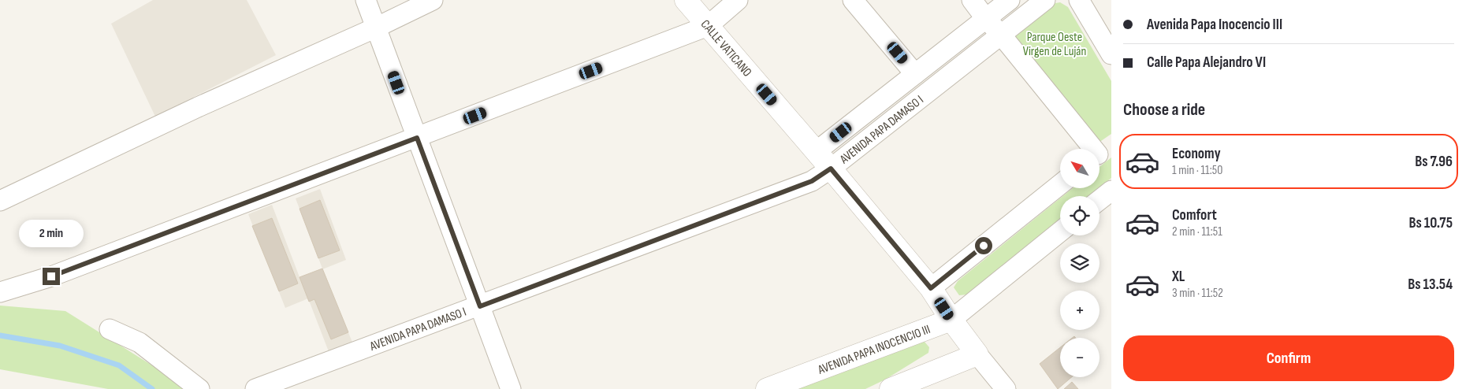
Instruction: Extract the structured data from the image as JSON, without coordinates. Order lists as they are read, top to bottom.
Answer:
{
  "streets": {
    "street": ["CALLE VATICANO", "AVENIDA PAPA DAMASO I", "AVENIDA PAPA INOCENCIO III"]
  },
  "crossings": [
    ["CALLE VATICANO", "AVENIDA PAPA DAMASO I"],
    ["CALLE VATICANO", "AVENIDA PAPA INOCENCIO III"]
  ],
  "parks": ["Parque Oeste Virgen de Luján"],
  "north": "top left",
  "page": {
    "banner": ["Avenida Papa Inocencio III", "Calle Papa Alejandro VI"],
    "heading": "Choose a ride",
    "list": [
      {
        "name": "Economy",
        "note": "1 min · 11:50",
        "value": "Bs 7.96"
      },
      {
        "name": "Comfort",
        "note": "2 min · 11:51",
        "value": "Bs 10.75"
      },
      {
        "name": "XL",
        "note": "3 min · 11:52",
        "value": "Bs 13.54"
      }
    ],
    "map_buttons": ["+", "−"],
    "bubble": "2 min",
    "buttons": "Confirm"
  }
}
